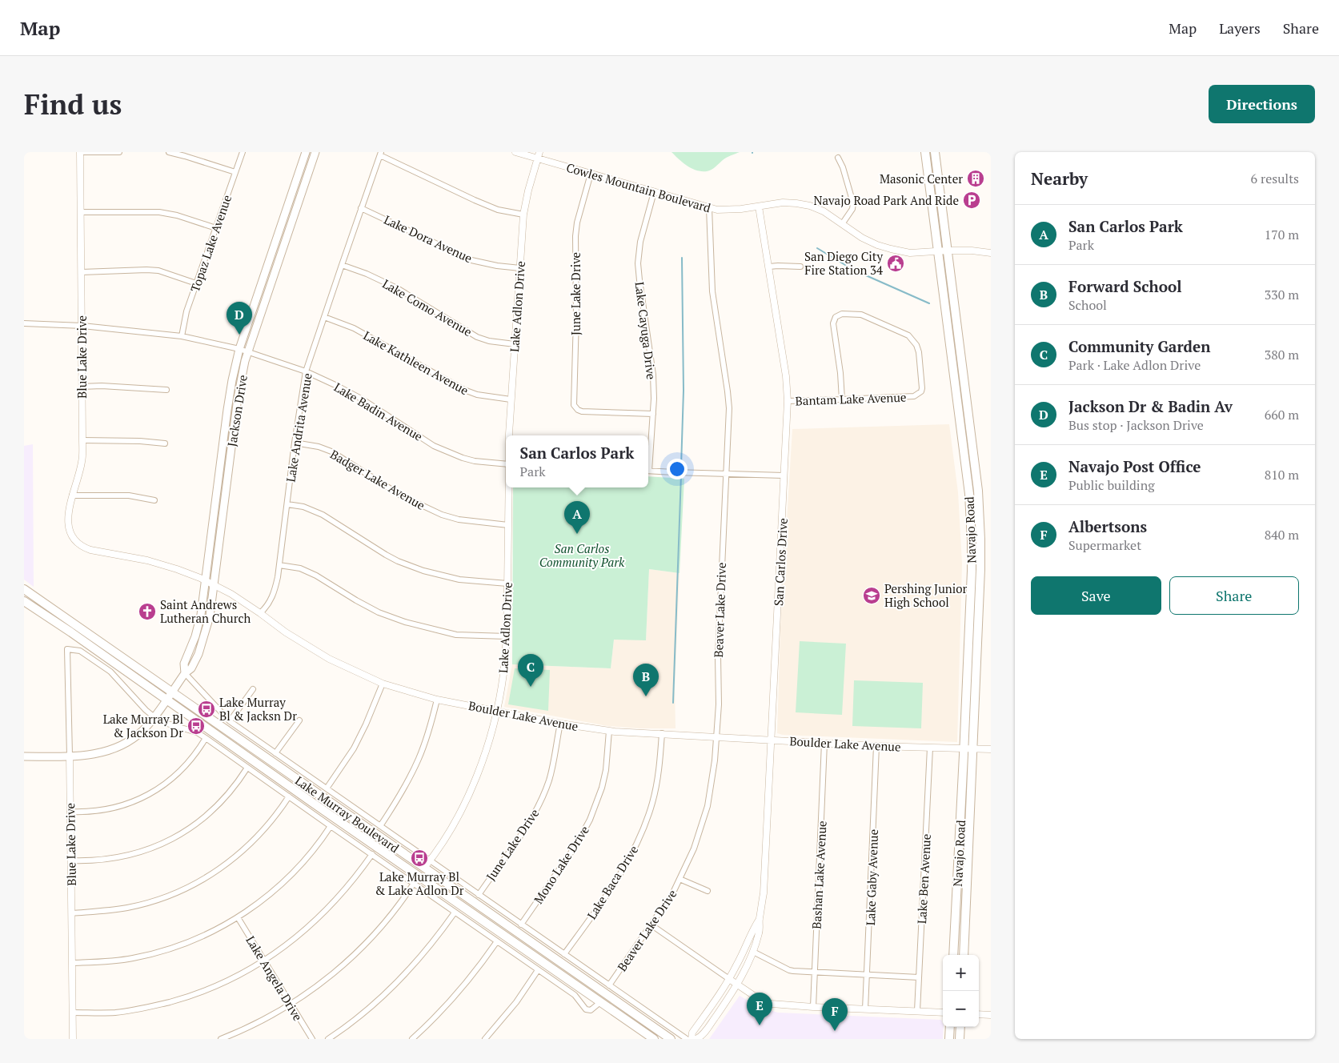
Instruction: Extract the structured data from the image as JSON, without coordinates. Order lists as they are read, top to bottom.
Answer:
{
  "streets": {
    "main road": ["Jackson Drive", "Navajo Road", "Lake Murray Boulevard"],
    "street": [
      "Cowles Mountain Boulevard",
      "Lake Dora Avenue",
      "Topaz Lake Avenue",
      "June Lake Drive",
      "Lake Adlon Drive",
      "Lake Como Avenue",
      "Lake Cayuga Drive",
      "Blue Lake Drive",
      "Lake Kathleen Avenue",
      "Bantam Lake Avenue",
      "Lake Badin Avenue",
      "Lake Andrita Avenue",
      "Badger Lake Avenue",
      "San Carlos Drive",
      "Beaver Lake Drive",
      "Boulder Lake Avenue",
      "Mono Lake Drive",
      "Bashan Lake Avenue",
      "Lake Gaby Avenue",
      "Lake Ben Avenue",
      "Lake Baca Drive",
      "Lake Angela Drive"
    ]
  },
  "crossings": [
    ["Cowles Mountain Boulevard", "June Lake Drive"],
    ["Cowles Mountain Boulevard", "Lake Adlon Drive"],
    ["Cowles Mountain Boulevard", "Lake Cayuga Drive"],
    ["Cowles Mountain Boulevard", "Navajo Road"],
    ["Cowles Mountain Boulevard", "San Carlos Drive"],
    ["Cowles Mountain Boulevard", "Beaver Lake Drive"],
    ["Lake Dora Avenue", "Lake Adlon Drive"],
    ["Lake Dora Avenue", "Lake Andrita Avenue"],
    ["Topaz Lake Avenue", "Lake Badin Avenue"],
    ["June Lake Drive", "Lake Cayuga Drive"],
    ["June Lake Drive", "Boulder Lake Avenue"],
    ["June Lake Drive", "Lake Murray Boulevard"],
    ["Lake Adlon Drive", "Lake Como Avenue"],
    ["Lake Adlon Drive", "Lake Kathleen Avenue"],
    ["Lake Adlon Drive", "Badger Lake Avenue"],
    ["Lake Adlon Drive", "Boulder Lake Avenue"],
    ["Lake Adlon Drive", "Lake Murray Boulevard"],
    ["Lake Como Avenue", "Lake Andrita Avenue"],
    ["Blue Lake Drive", "Jackson Drive"],
    ["Blue Lake Drive", "Lake Badin Avenue"],
    ["Blue Lake Drive", "Boulder Lake Avenue"],
    ["Blue Lake Drive", "Lake Murray Boulevard"],
    ["Lake Kathleen Avenue", "Lake Andrita Avenue"],
    ["Bantam Lake Avenue", "San Carlos Drive"],
    ["Jackson Drive", "Lake Badin Avenue"],
    ["Jackson Drive", "Boulder Lake Avenue"],
    ["Jackson Drive", "Lake Murray Boulevard"],
    ["Lake Badin Avenue", "Lake Andrita Avenue"],
    ["Lake Andrita Avenue", "Badger Lake Avenue"],
    ["Lake Andrita Avenue", "Boulder Lake Avenue"],
    ["Navajo Road", "Boulder Lake Avenue"],
    ["San Carlos Drive", "Boulder Lake Avenue"],
    ["Beaver Lake Drive", "Boulder Lake Avenue"],
    ["Beaver Lake Drive", "Lake Murray Boulevard"],
    ["Boulder Lake Avenue", "Mono Lake Drive"],
    ["Boulder Lake Avenue", "Bashan Lake Avenue"],
    ["Boulder Lake Avenue", "Lake Gaby Avenue"],
    ["Boulder Lake Avenue", "Lake Ben Avenue"],
    ["Boulder Lake Avenue", "Lake Baca Drive"],
    ["Lake Murray Boulevard", "Mono Lake Drive"],
    ["Lake Murray Boulevard", "Lake Baca Drive"]
  ],
  "parks": ["San Carlos Community Park"],
  "places": {
    "building": ["Masonic Center"],
    "parking": ["Navajo Road Park And Ride"],
    "public building": ["San Diego City Fire Station 34"],
    "school or university": ["Pershing Junior High School"],
    "church": ["Saint Andrews Lutheran Church"],
    "bus stop": ["Lake Murray Bl & Jacksn Dr", "Lake Murray Bl & Jackson Dr", "Lake Murray Bl & Lake Adlon Dr"]
  },
  "page": {
    "header": "Map",
    "nav": ["Map", "Layers", "Share"],
    "buttons": [
      "Directions",
      ["Save", "Share"]
    ],
    "title": "Find us",
    "heading": ["Nearby", "6 results"],
    "list": [
      {
        "mark": "A",
        "name": "San Carlos Park",
        "note": "Park",
        "value": "170 m"
      },
      {
        "mark": "B",
        "name": "Forward School",
        "note": "School",
        "value": "330 m"
      },
      {
        "mark": "C",
        "name": "Community Garden",
        "note": "Park · Lake Adlon Drive",
        "value": "380 m"
      },
      {
        "mark": "D",
        "name": "Jackson Dr & Badin Av",
        "note": "Bus stop · Jackson Drive",
        "value": "660 m"
      },
      {
        "mark": "E",
        "name": "Navajo Post Office",
        "note": "Public building",
        "value": "810 m"
      },
      {
        "mark": "F",
        "name": "Albertsons",
        "note": "Supermarket",
        "value": "840 m"
      }
    ],
    "pins": [
      "D",
      "A",
      "C",
      "B",
      "E",
      "F"
    ],
    "popup": ["San Carlos Park", "Park"],
    "map_buttons": ["+", "−"]
  }
}
